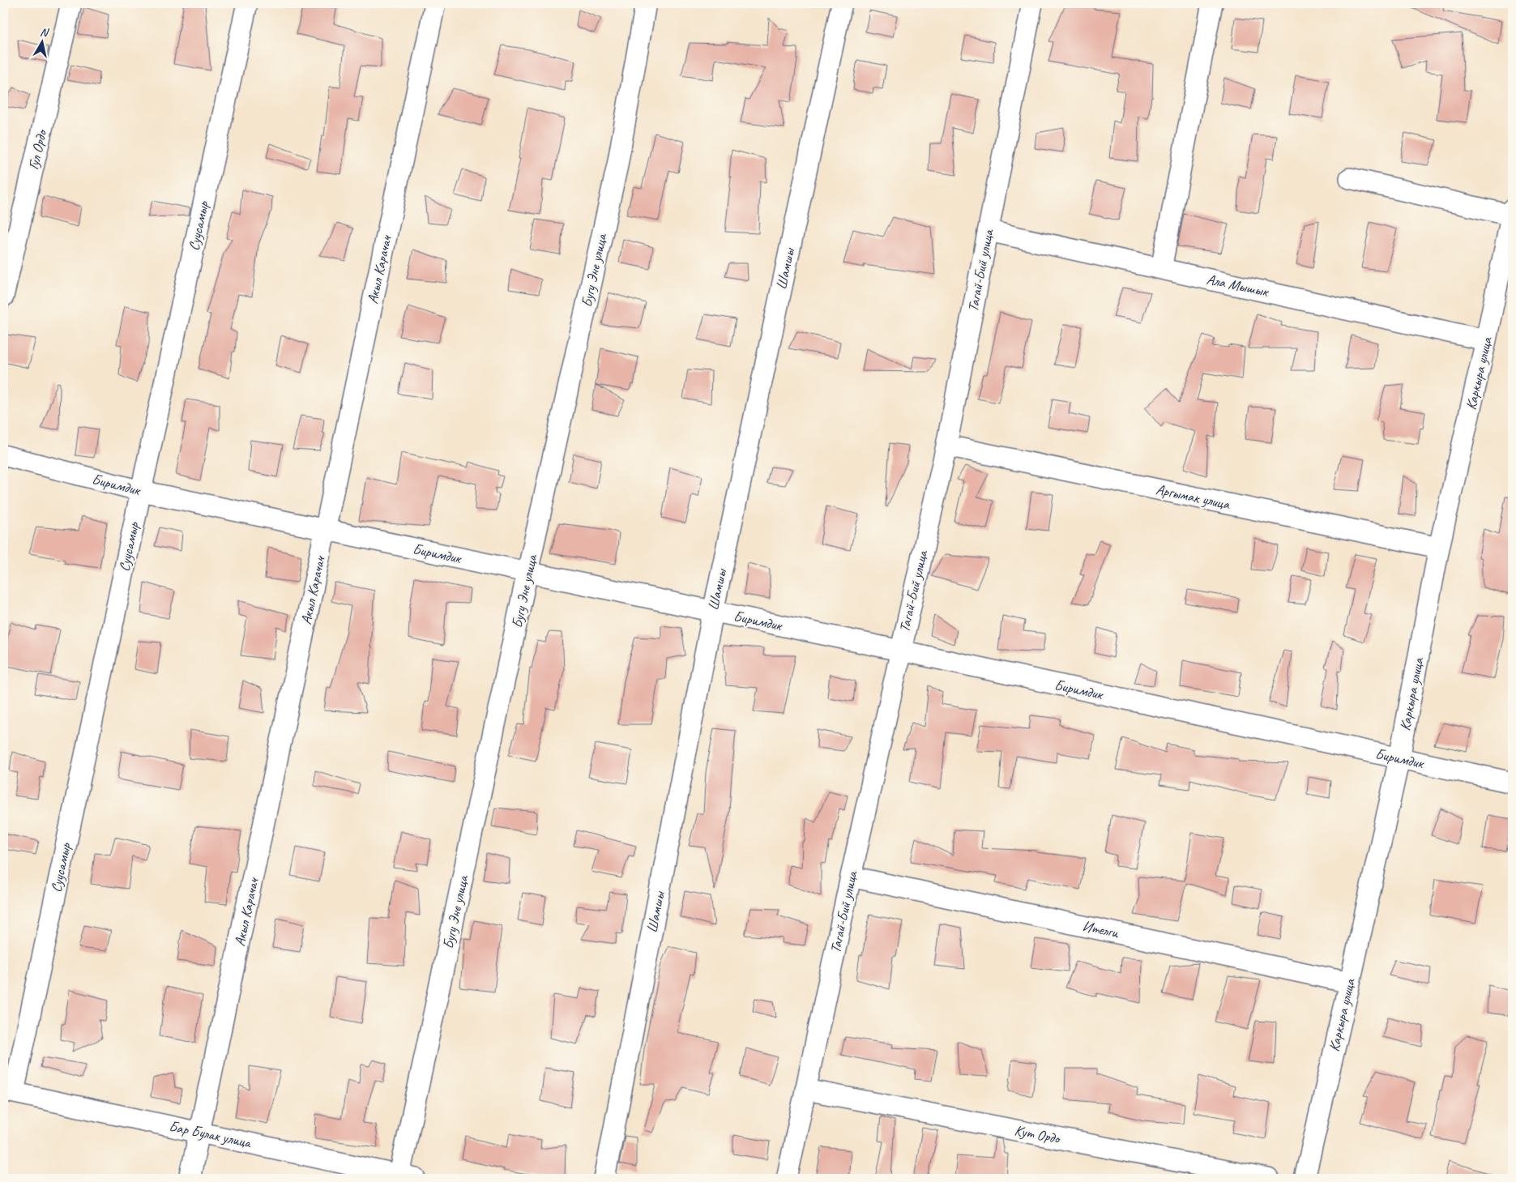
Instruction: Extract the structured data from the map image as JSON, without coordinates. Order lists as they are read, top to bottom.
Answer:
{
  "streets": {
    "street": [
      "Гул Ордо",
      "Суусамыр",
      "Шамшы",
      "Акыл Карачач",
      "Бугу Эне улица",
      "Тагай-Бий улица",
      "Ала Мышык",
      "Каркыра улица",
      "Биримдик",
      "Аргымак улица",
      "Ителги",
      "Бар Булак улица",
      "Кут Ордо"
    ]
  },
  "crossings": [
    ["Суусамыр", "Биримдик"],
    ["Суусамыр", "Бар Булак улица"],
    ["Шамшы", "Биримдик"],
    ["Акыл Карачач", "Биримдик"],
    ["Акыл Карачач", "Бар Булак улица"],
    ["Бугу Эне улица", "Биримдик"],
    ["Бугу Эне улица", "Бар Булак улица"],
    ["Тагай-Бий улица", "Ала Мышык"],
    ["Тагай-Бий улица", "Биримдик"],
    ["Тагай-Бий улица", "Аргымак улица"],
    ["Тагай-Бий улица", "Ителги"],
    ["Тагай-Бий улица", "Кут Ордо"],
    ["Ала Мышык", "Каркыра улица"],
    ["Каркыра улица", "Биримдик"],
    ["Каркыра улица", "Аргымак улица"],
    ["Каркыра улица", "Ителги"]
  ],
  "north": "top"
}
